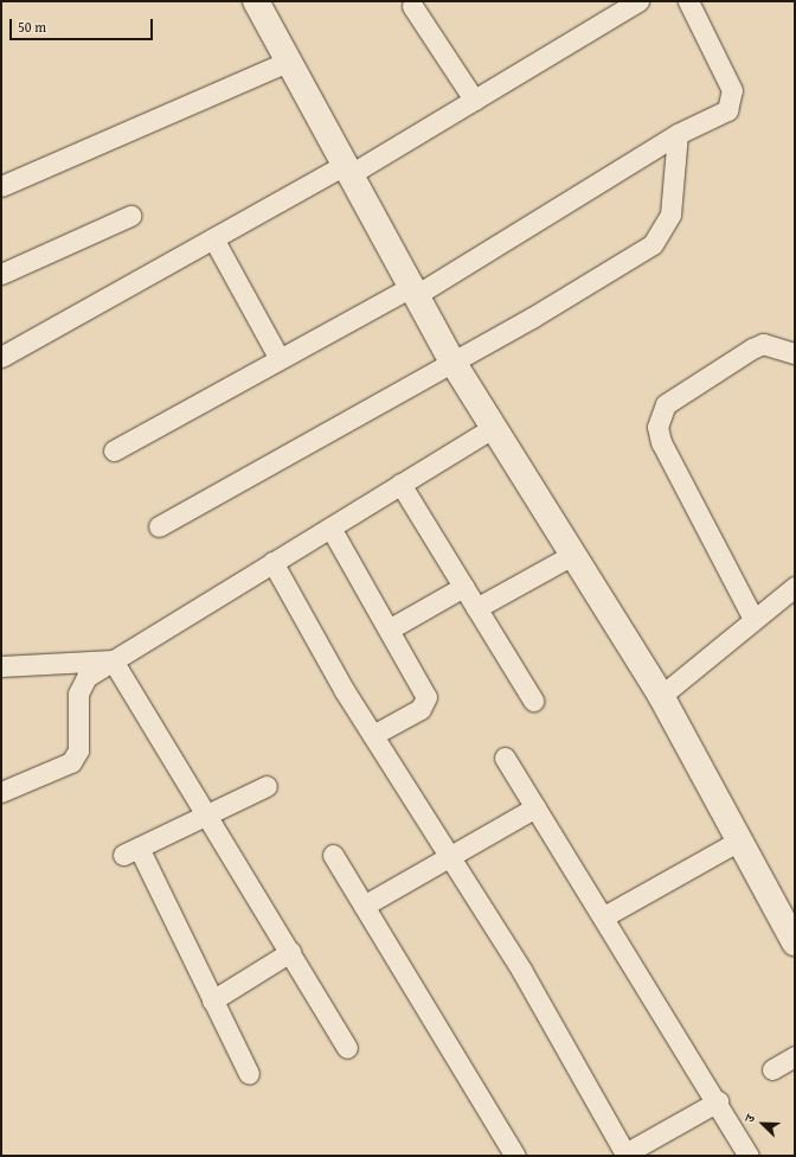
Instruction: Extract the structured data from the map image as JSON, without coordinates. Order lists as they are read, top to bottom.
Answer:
{
  "scale_bar": "50 m",
  "north": "top left"
}
